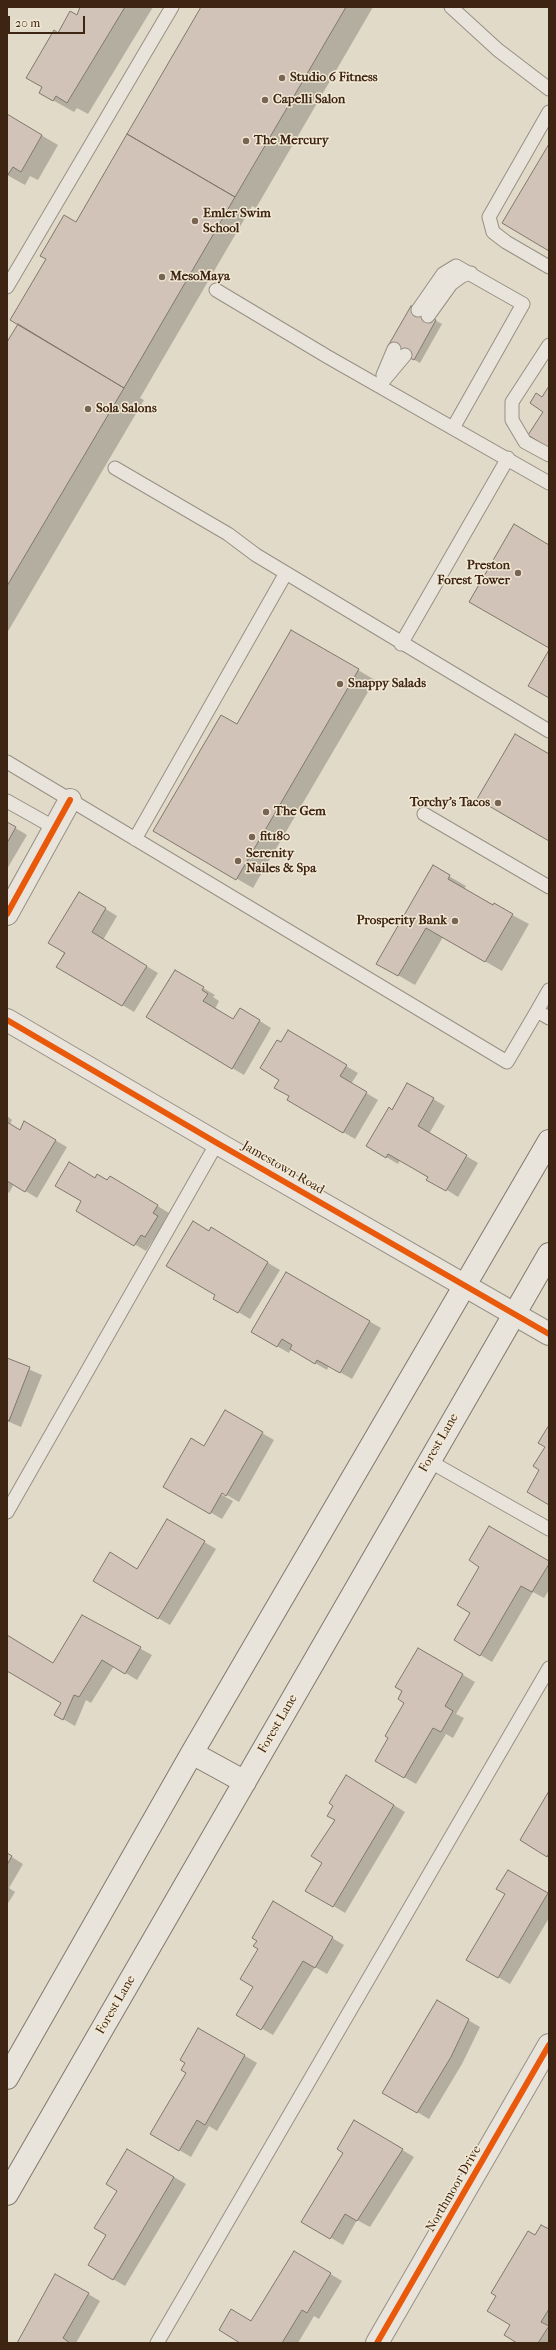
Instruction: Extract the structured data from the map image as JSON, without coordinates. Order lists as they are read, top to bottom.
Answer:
{
  "streets": {
    "main road": ["Jamestown Road", "Forest Lane", "Northmoor Drive"]
  },
  "crossings": [
    ["Jamestown Road", "Forest Lane"]
  ],
  "places": [
    "Studio 6 Fitness",
    "Capelli Salon",
    "The Mercury",
    "Emler Swim School",
    "MesoMaya",
    "Sola Salons",
    "Preston Forest Tower",
    "Snappy Salads",
    "Torchy's Tacos",
    "The Gem",
    "fit180",
    "Serenity Nailes & Spa",
    "Prosperity Bank"
  ],
  "scale_bar": "20 m"
}
